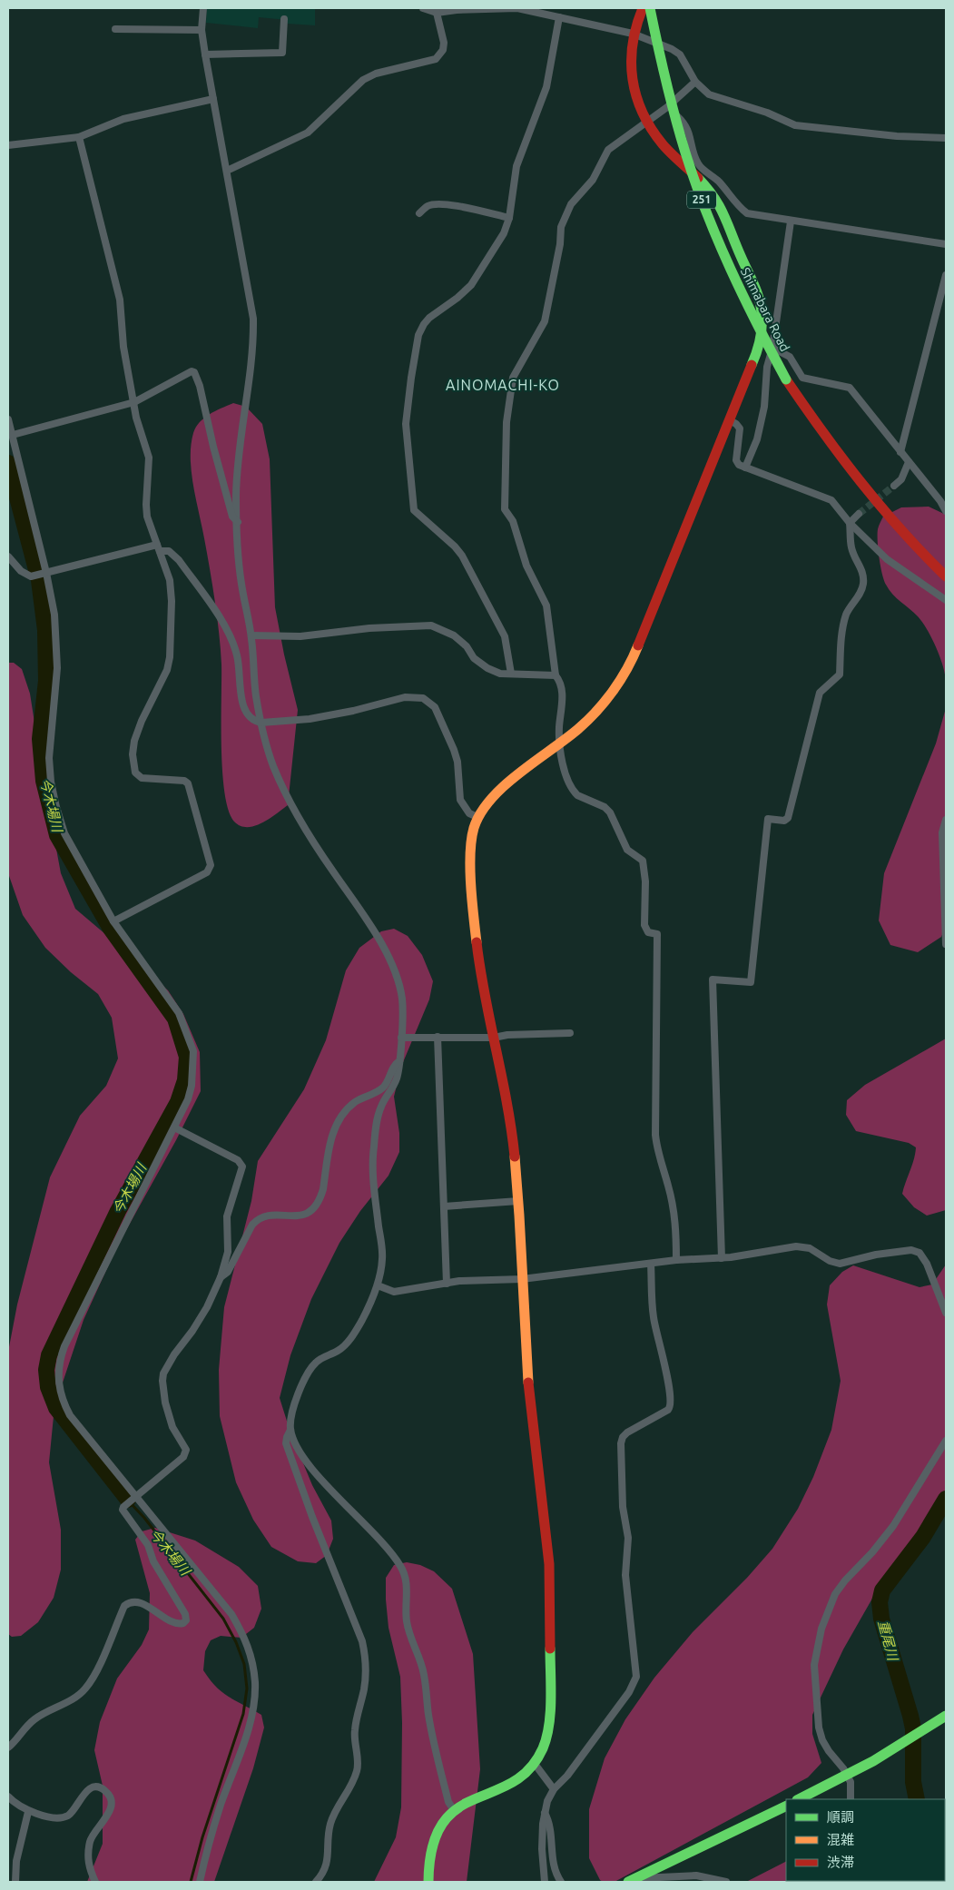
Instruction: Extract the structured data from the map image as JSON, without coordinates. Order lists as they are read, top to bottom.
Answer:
{
  "streets": {
    "main road": ["251", "Shimabara Road"]
  },
  "districts": ["AINOMACHI-KO"],
  "water": ["今木場川", "重尾川"],
  "legend": ["順調", "混雑", "渋滞"]
}
